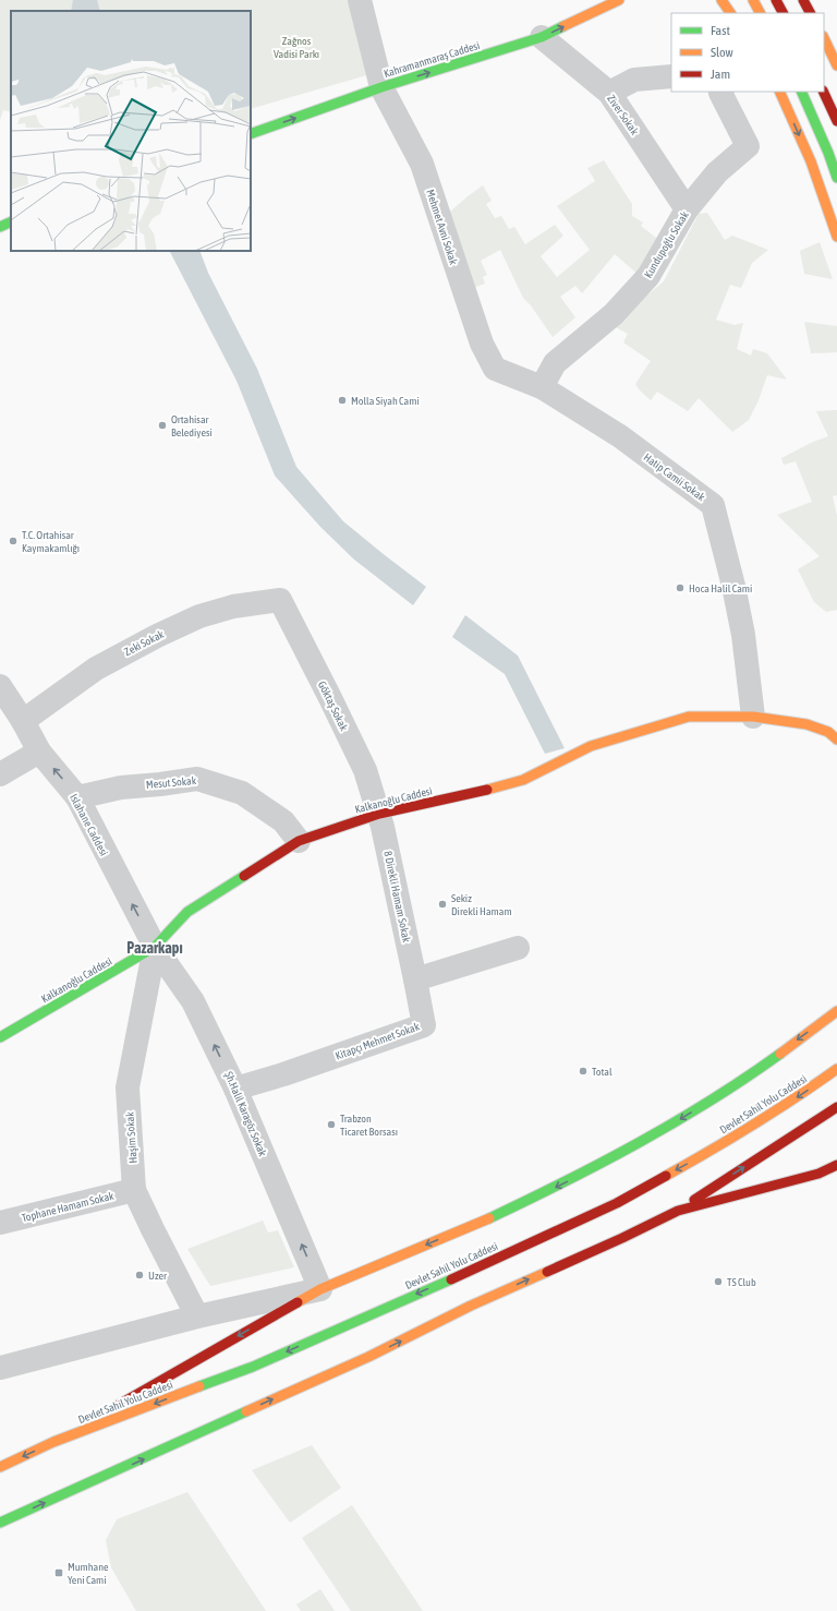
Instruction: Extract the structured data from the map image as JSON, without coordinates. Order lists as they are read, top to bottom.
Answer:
{
  "streets": {
    "main road": ["Kahramanmaraş Caddesi", "Kalkanoğlu Caddesi", "Devlet Sahil Yolu Caddesi"],
    "street": [
      "Ziver Sokak",
      "Mehmet Avni Sokak",
      "Kundupoğlu Sokak",
      "Hatip Camii Sokak",
      "Zeki Sokak",
      "Göktaş Sokak",
      "Mesut Sokak",
      "Islahane Caddesi",
      "8 Direkli Hamam Sokak",
      "Kitapçı Mehmet Sokak",
      "Şh.Halil Karagöz Sokak",
      "Haşim Sokak",
      "Tophane Hamam Sokak"
    ]
  },
  "crossings": [
    ["Kahramanmaraş Caddesi", "Ziver Sokak"],
    ["Kahramanmaraş Caddesi", "Mehmet Avni Sokak"],
    ["Ziver Sokak", "Kundupoğlu Sokak"],
    ["Mehmet Avni Sokak", "Hatip Camii Sokak"],
    ["Kundupoğlu Sokak", "Hatip Camii Sokak"],
    ["Hatip Camii Sokak", "Kalkanoğlu Caddesi"],
    ["Zeki Sokak", "Göktaş Sokak"],
    ["Zeki Sokak", "Islahane Caddesi"],
    ["Göktaş Sokak", "Kalkanoğlu Caddesi"],
    ["Göktaş Sokak", "8 Direkli Hamam Sokak"],
    ["Mesut Sokak", "Kalkanoğlu Caddesi"],
    ["Mesut Sokak", "Islahane Caddesi"],
    ["Kalkanoğlu Caddesi", "Islahane Caddesi"],
    ["Kalkanoğlu Caddesi", "8 Direkli Hamam Sokak"],
    ["Kalkanoğlu Caddesi", "Şh.Halil Karagöz Sokak"],
    ["Kalkanoğlu Caddesi", "Haşim Sokak"],
    ["Islahane Caddesi", "Şh.Halil Karagöz Sokak"],
    ["Islahane Caddesi", "Haşim Sokak"],
    ["8 Direkli Hamam Sokak", "Kitapçı Mehmet Sokak"],
    ["Kitapçı Mehmet Sokak", "Şh.Halil Karagöz Sokak"],
    ["Devlet Sahil Yolu Caddesi", "Şh.Halil Karagöz Sokak"],
    ["Şh.Halil Karagöz Sokak", "Haşim Sokak"],
    ["Haşim Sokak", "Tophane Hamam Sokak"]
  ],
  "one_way": ["Kahramanmaraş Caddesi", "Islahane Caddesi", "Şh.Halil Karagöz Sokak"],
  "districts": ["Pazarkapı"],
  "parks": ["Zağnos Vadisi Parkı"],
  "places": {
    "other": [
      "Molla Siyah Cami",
      "Ortahisar Belediyesi",
      "T.C. Ortahisar Kaymakamlığı",
      "Hoca Halil Cami",
      "Sekiz Direkli Hamam",
      "Total",
      "Trabzon Ticaret Borsası",
      "Uzer",
      "TS Club"
    ],
    "transit": ["Mumhane Yeni Cami"]
  },
  "legend": ["Fast", "Slow", "Jam"]
}
